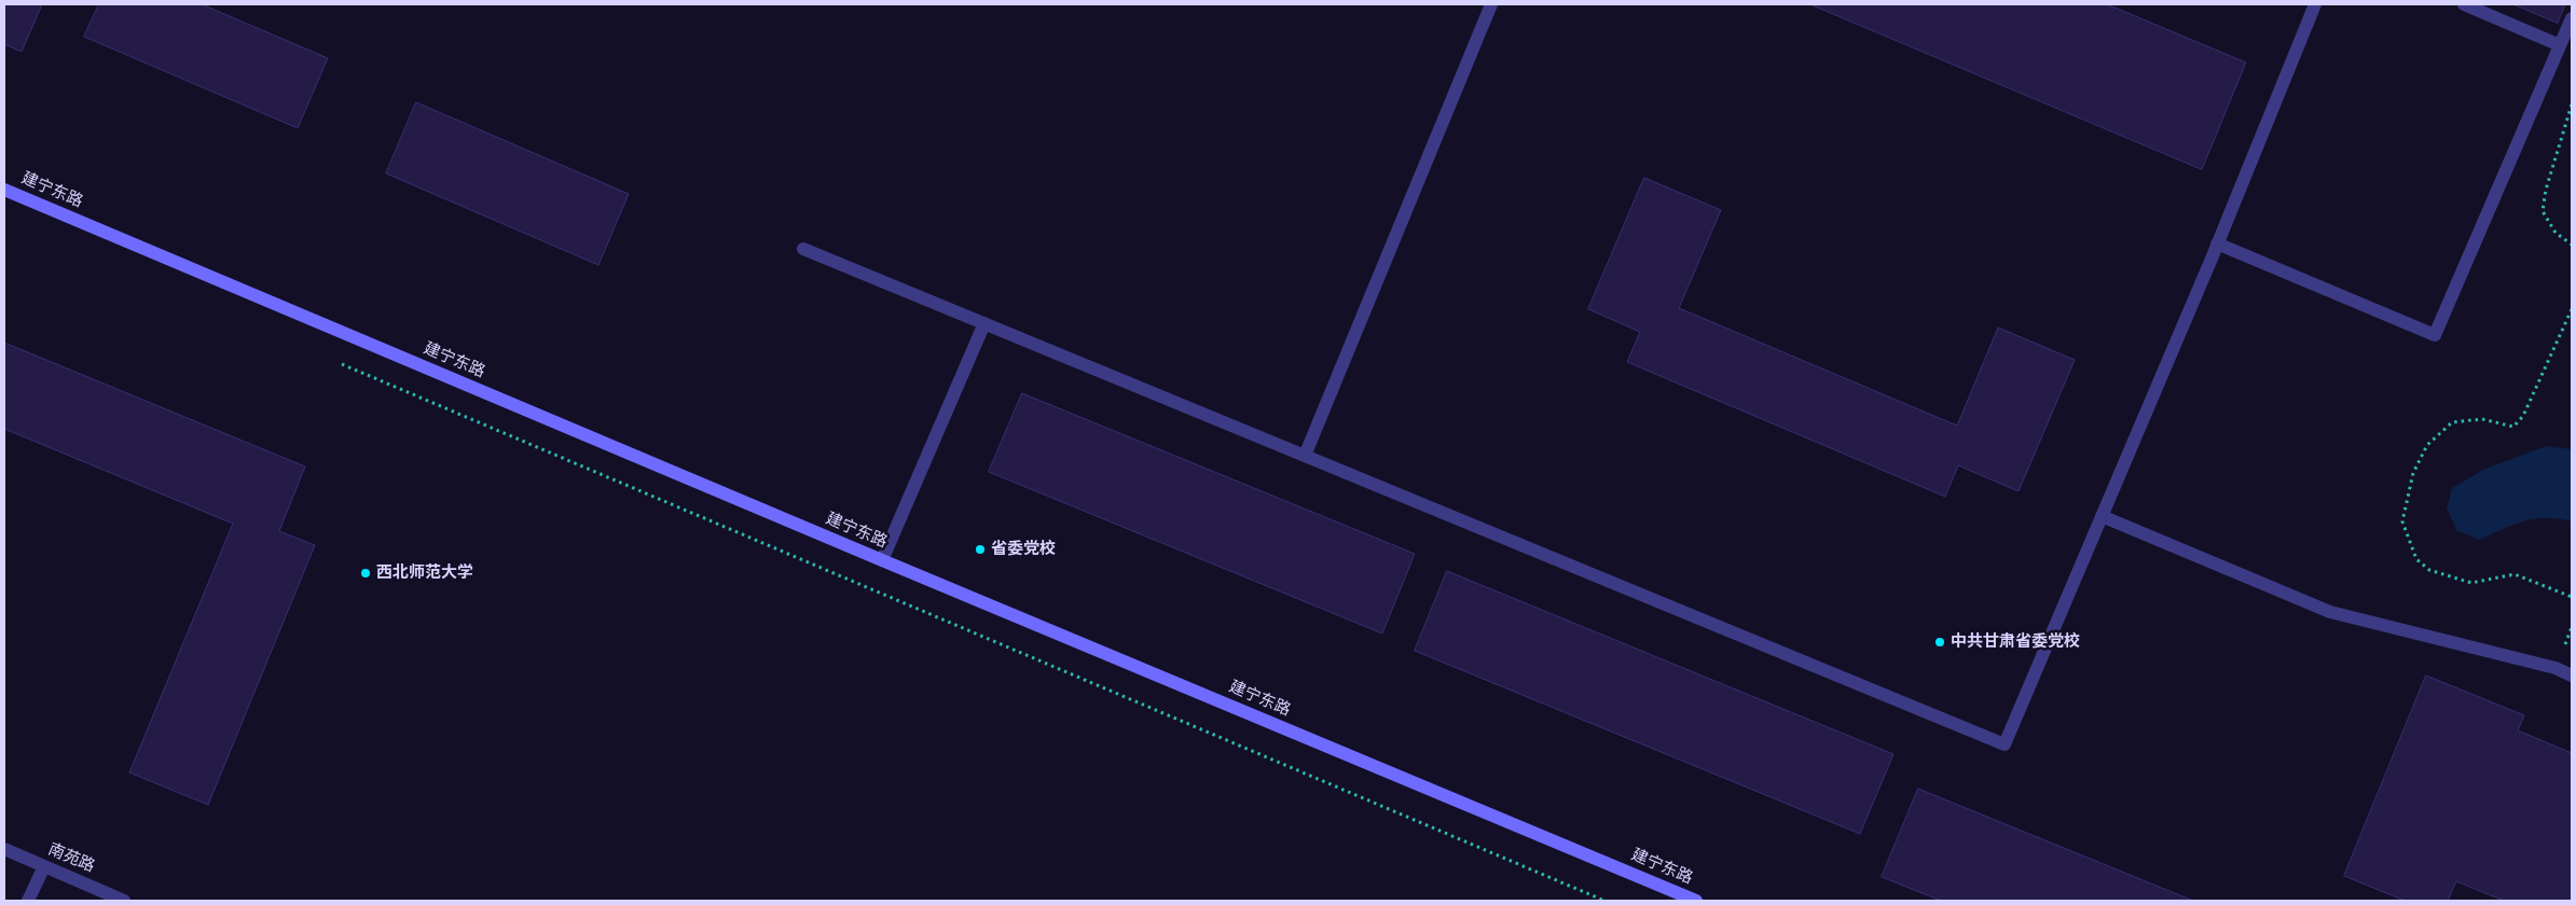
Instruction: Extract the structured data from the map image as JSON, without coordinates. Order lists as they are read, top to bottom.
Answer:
{
  "streets": {
    "main road": ["建宁东路"],
    "street": ["南苑路"]
  },
  "places": ["省委党校", "西北师范大学", "中共甘肃省委党校"]
}
